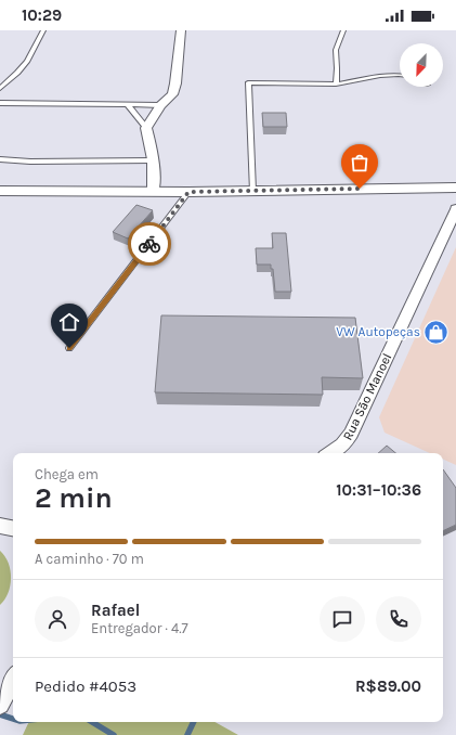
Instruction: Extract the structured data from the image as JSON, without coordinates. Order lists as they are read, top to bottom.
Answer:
{
  "streets": {
    "street": ["Rua São Manoel"]
  },
  "places": {
    "shop": ["VW Autopeças"]
  },
  "north": "bottom left",
  "page": {
    "status": "10:29",
    "heading": ["2 min", "Chega em", "10:31–10:36"],
    "panel": [
      "Rafael",
      "Entregador · 4.7",
      "Pedido #4053",
      "R$89.00"
    ],
    "bar": "A caminho · 70 m"
  }
}
